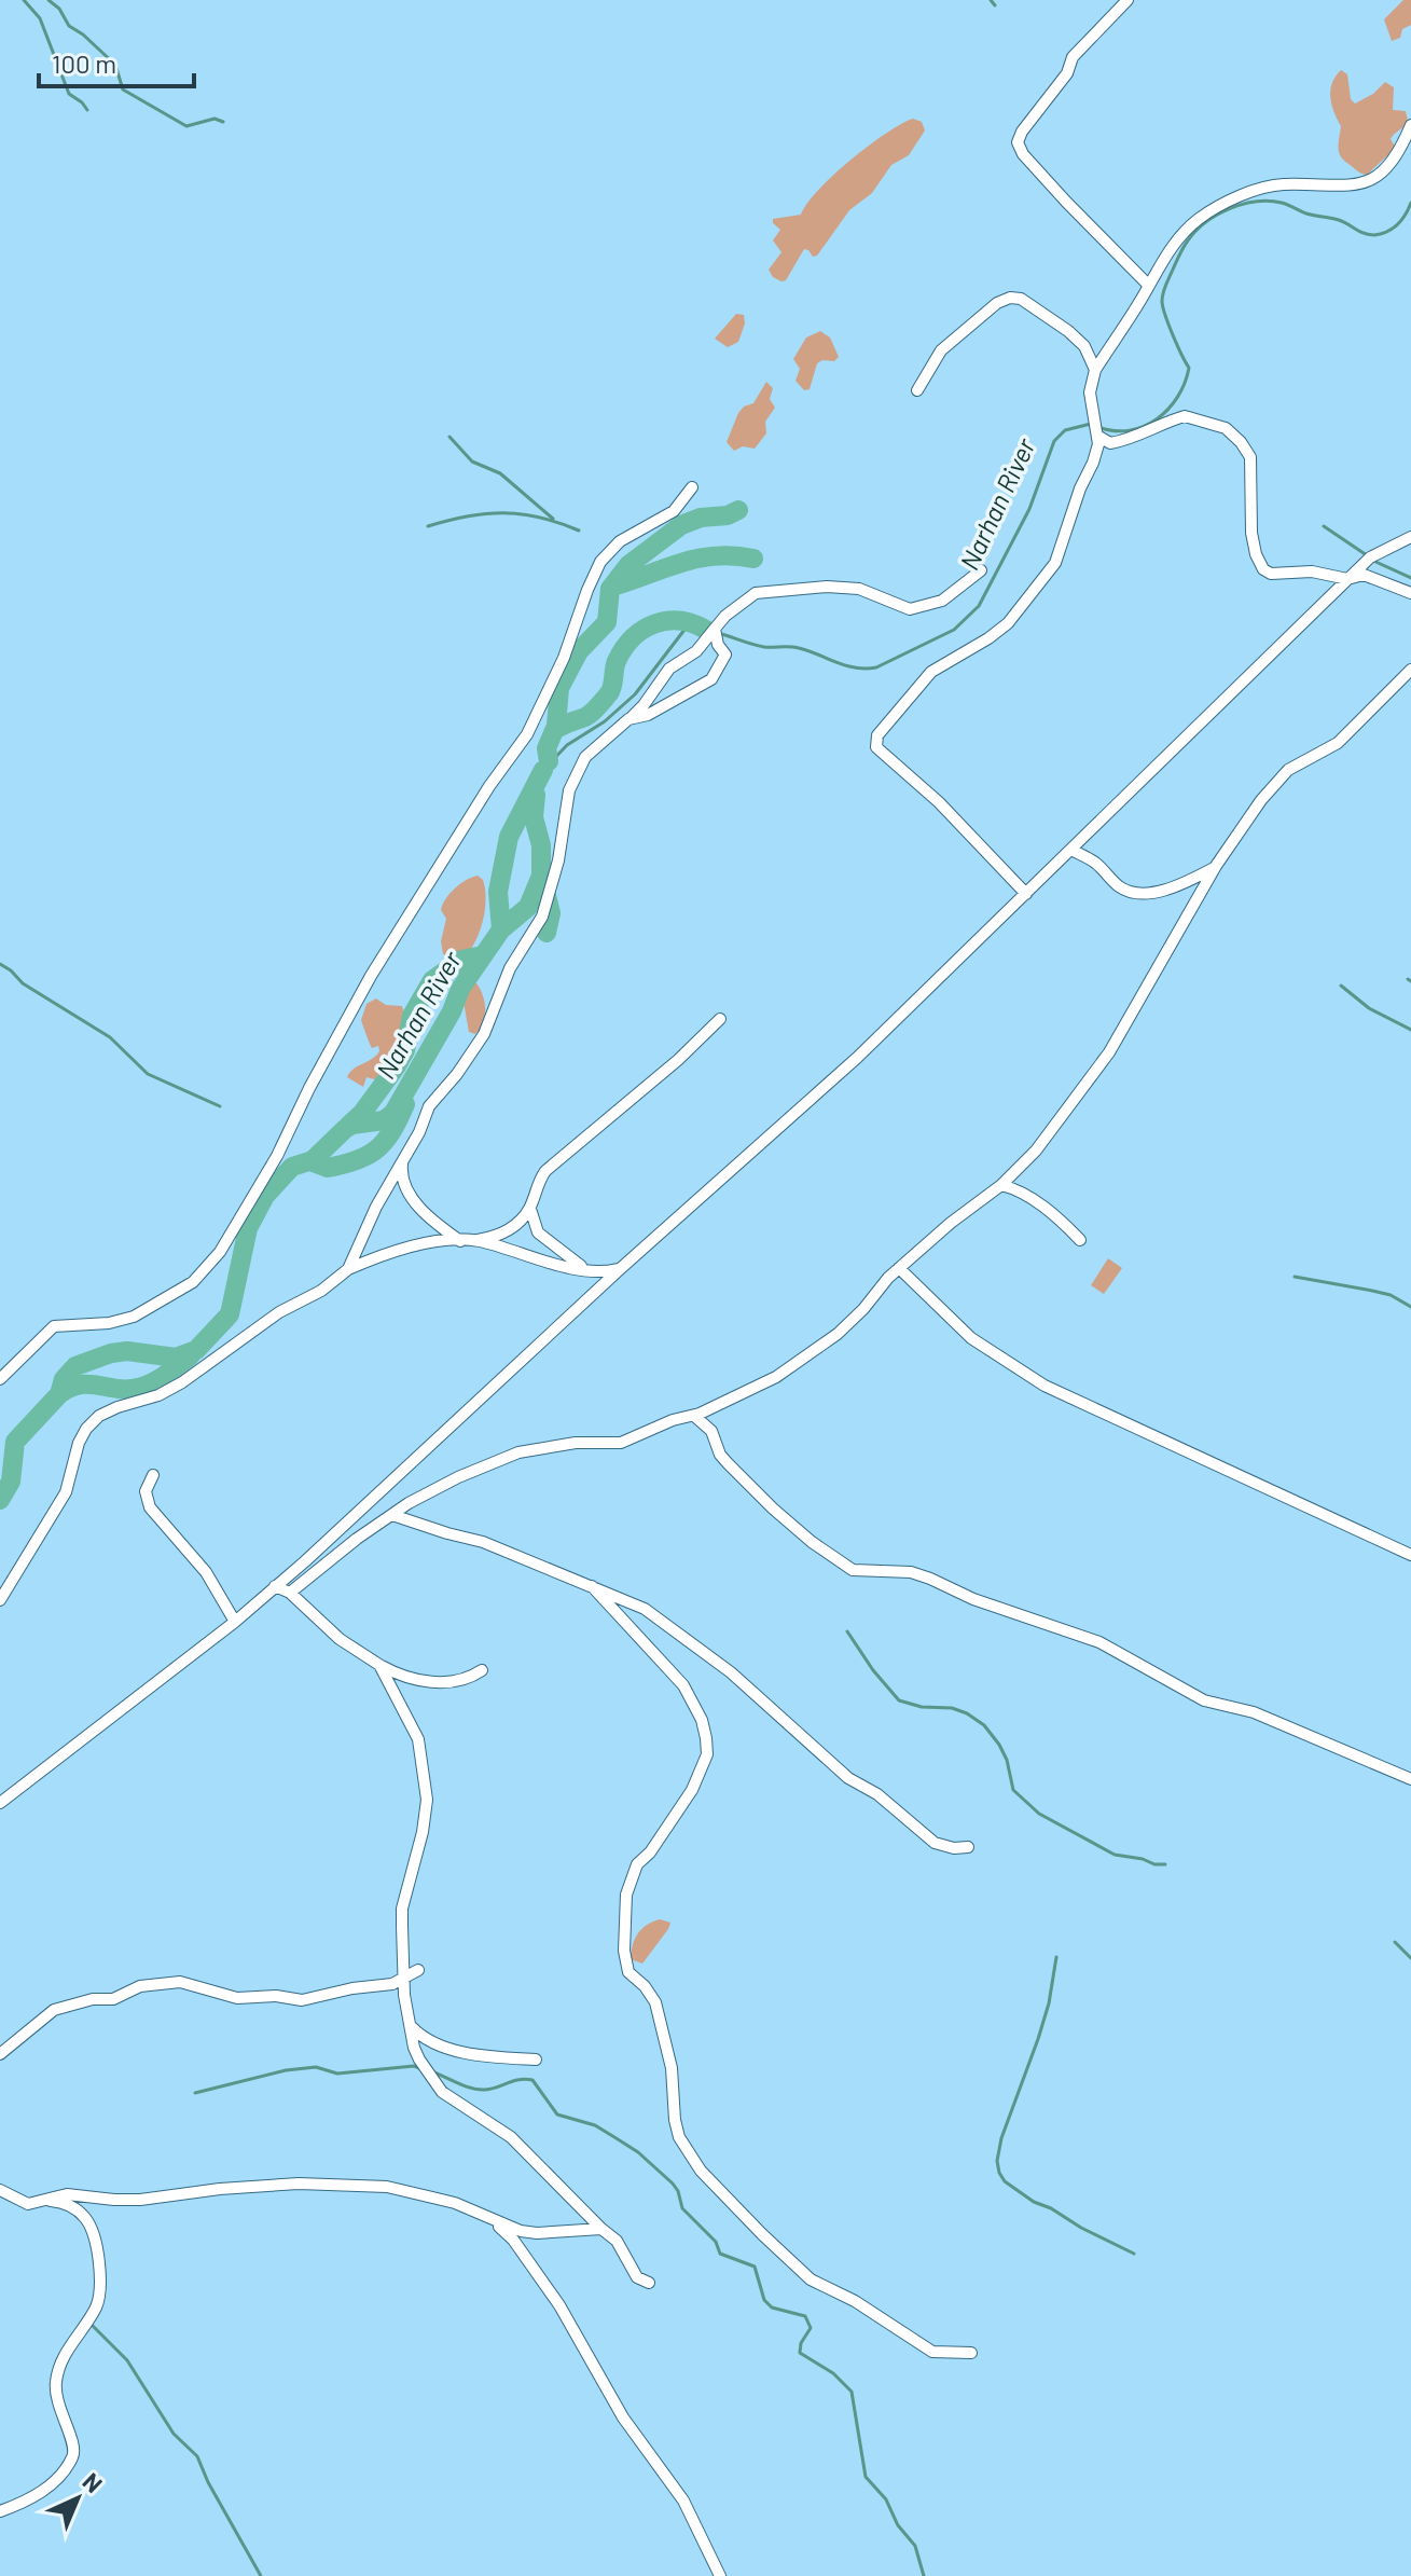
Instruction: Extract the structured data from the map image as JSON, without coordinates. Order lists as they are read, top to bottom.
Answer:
{
  "water": ["Narhan River"],
  "scale_bar": "100 m",
  "north": "top right"
}
